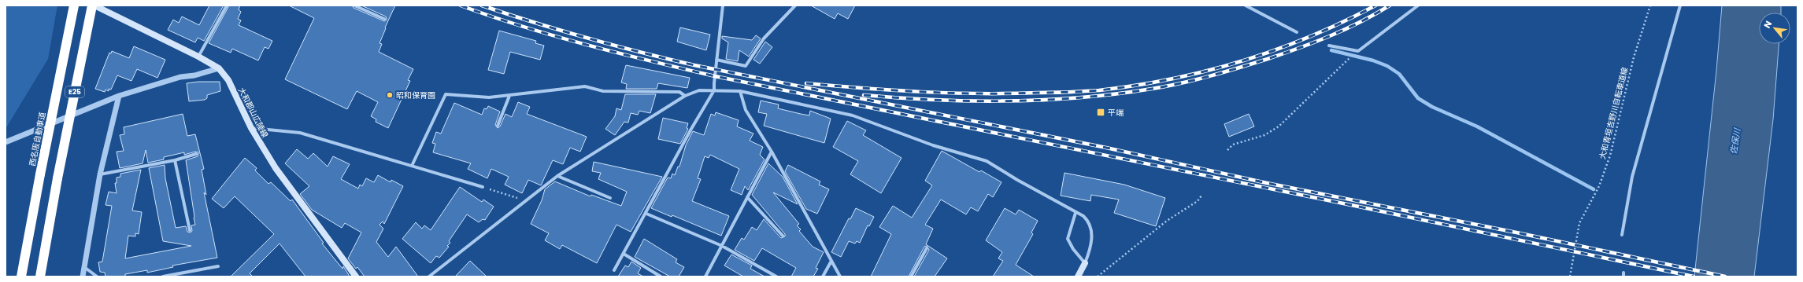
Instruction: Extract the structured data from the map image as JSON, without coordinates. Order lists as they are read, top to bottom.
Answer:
{
  "streets": {
    "highway": ["E25", "西名阪自動車道"],
    "main road": ["大和郡山広陵線"],
    "path": ["大和青垣吉野川自転車道線"]
  },
  "crossings": [
    ["E25", "大和郡山広陵線"]
  ],
  "water": ["佐保川"],
  "places": {
    "other": ["昭和保育園"],
    "transit": ["平端"]
  },
  "north": "top left"
}
